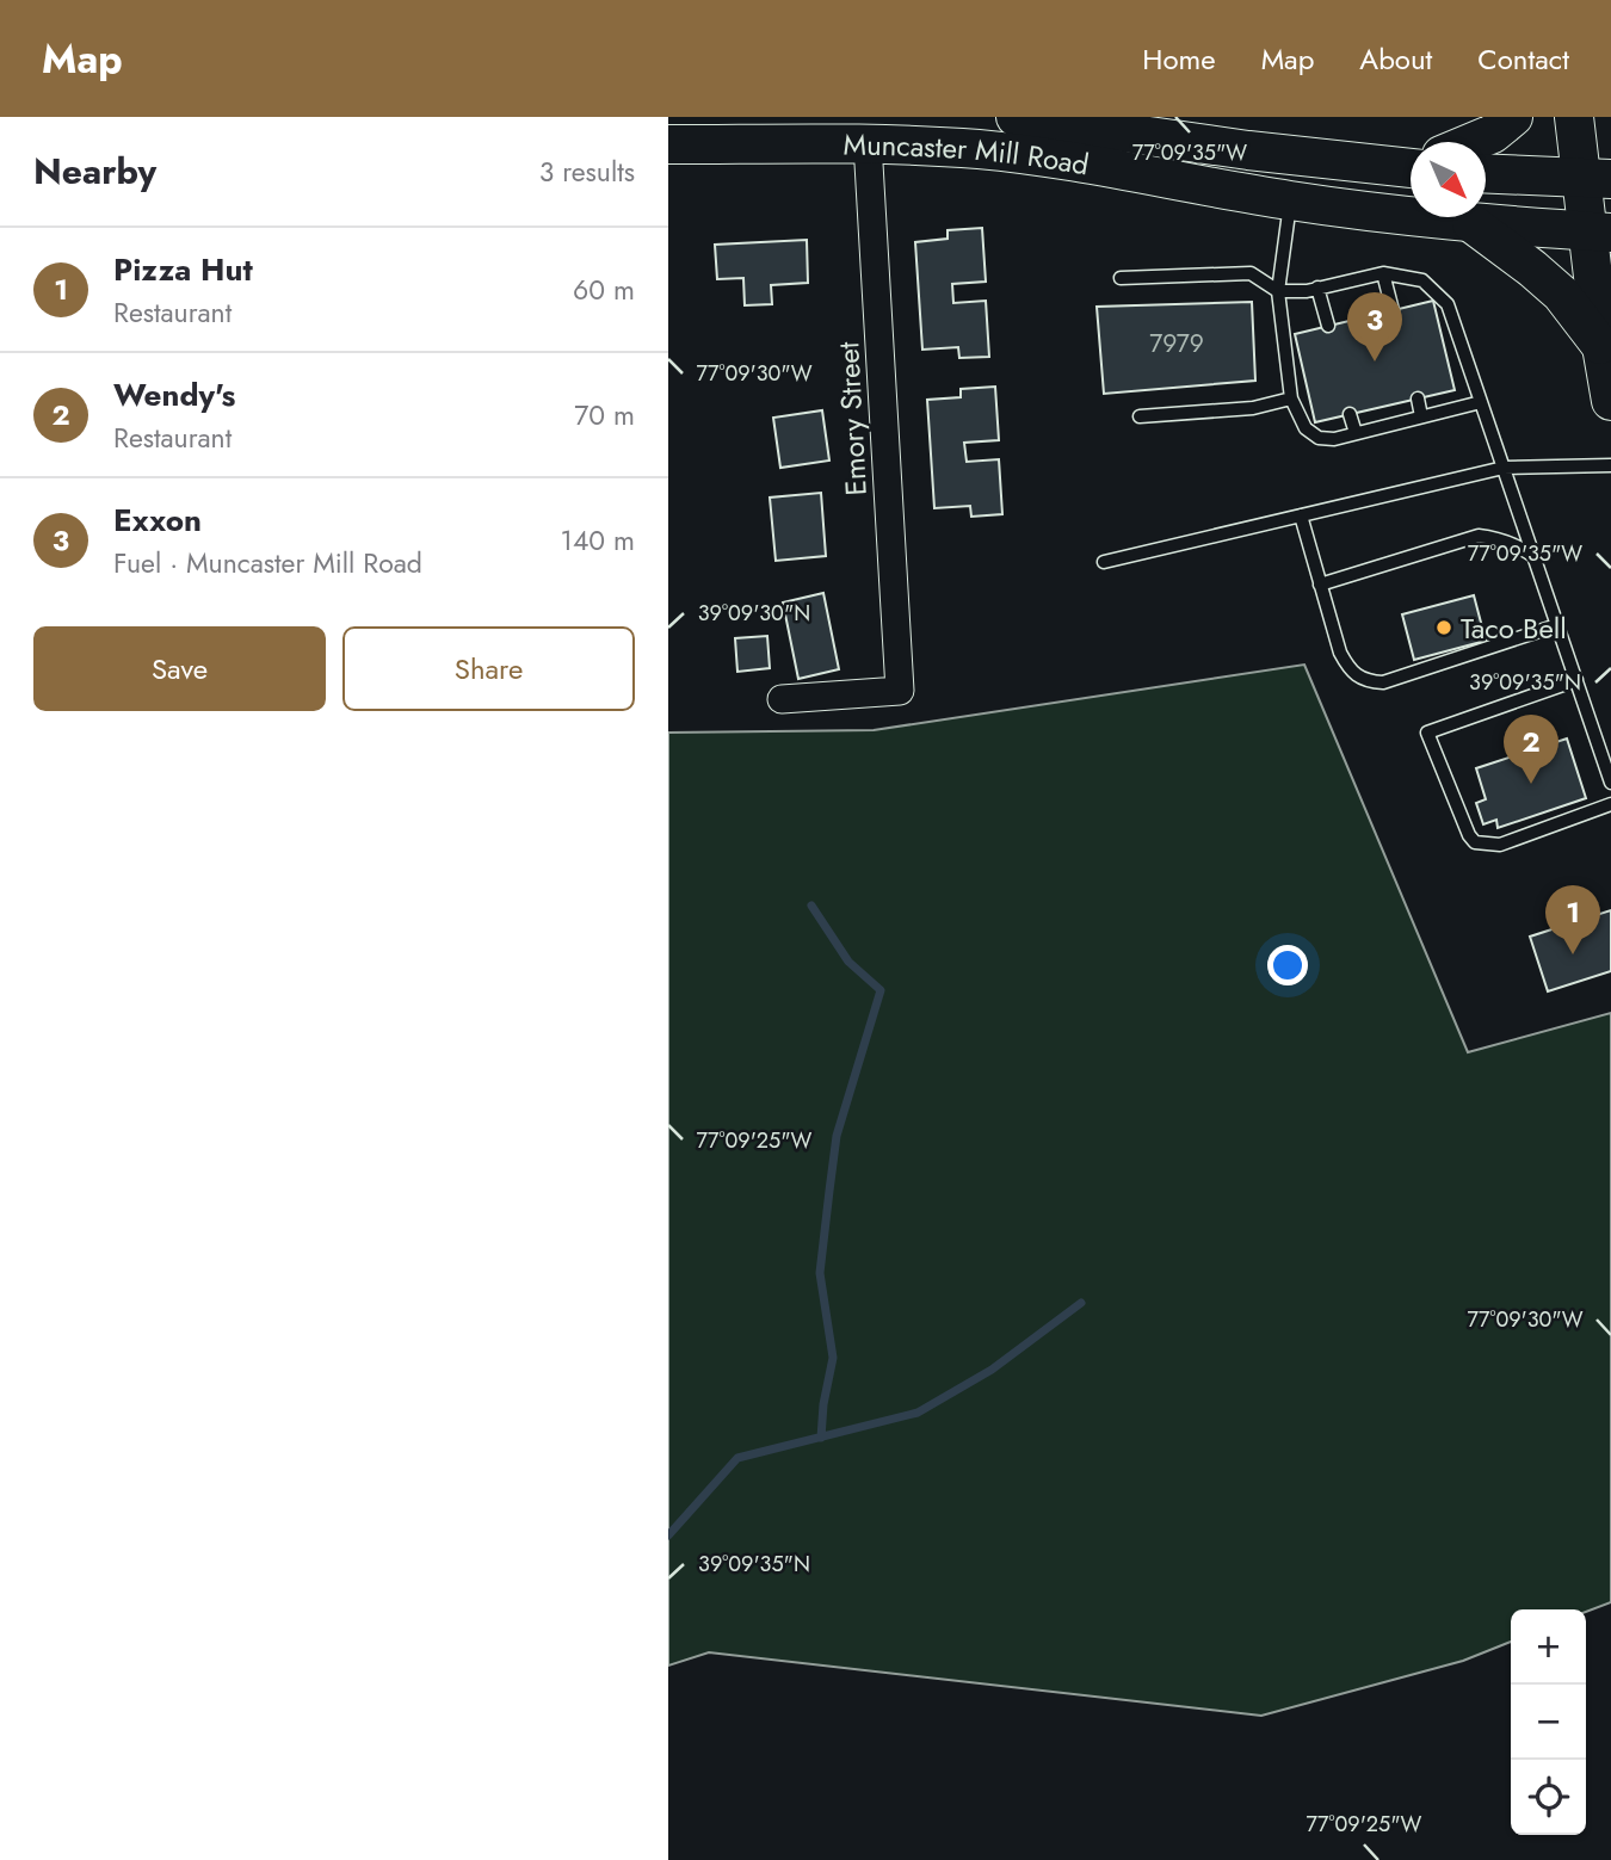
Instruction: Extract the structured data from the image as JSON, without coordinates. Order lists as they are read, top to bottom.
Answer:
{
  "streets": {
    "main road": ["Muncaster Mill Road"],
    "street": ["Emory Street"]
  },
  "crossings": [
    ["Muncaster Mill Road", "Emory Street"]
  ],
  "places": ["Taco Bell"],
  "house_numbers": ["7979"],
  "north": "bottom right",
  "page": {
    "header": "Map",
    "nav": [
      "Home",
      "Map",
      "About",
      "Contact"
    ],
    "heading": ["Nearby", "3 results"],
    "list": [
      {
        "mark": "1",
        "name": "Pizza Hut",
        "note": "Restaurant",
        "value": "60 m"
      },
      {
        "mark": "2",
        "name": "Wendy's",
        "note": "Restaurant",
        "value": "70 m"
      },
      {
        "mark": "3",
        "name": "Exxon",
        "note": "Fuel · Muncaster Mill Road",
        "value": "140 m"
      }
    ],
    "pins": ["3", "2", "1"],
    "buttons": ["Save", "Share"],
    "map_buttons": ["+", "−"]
  },
  "coordinates": [
    "77°09'35\"W",
    "77°09'30\"W",
    "39°09'30\"N",
    "39°09'35\"N",
    "77°09'25\"W"
  ]
}
